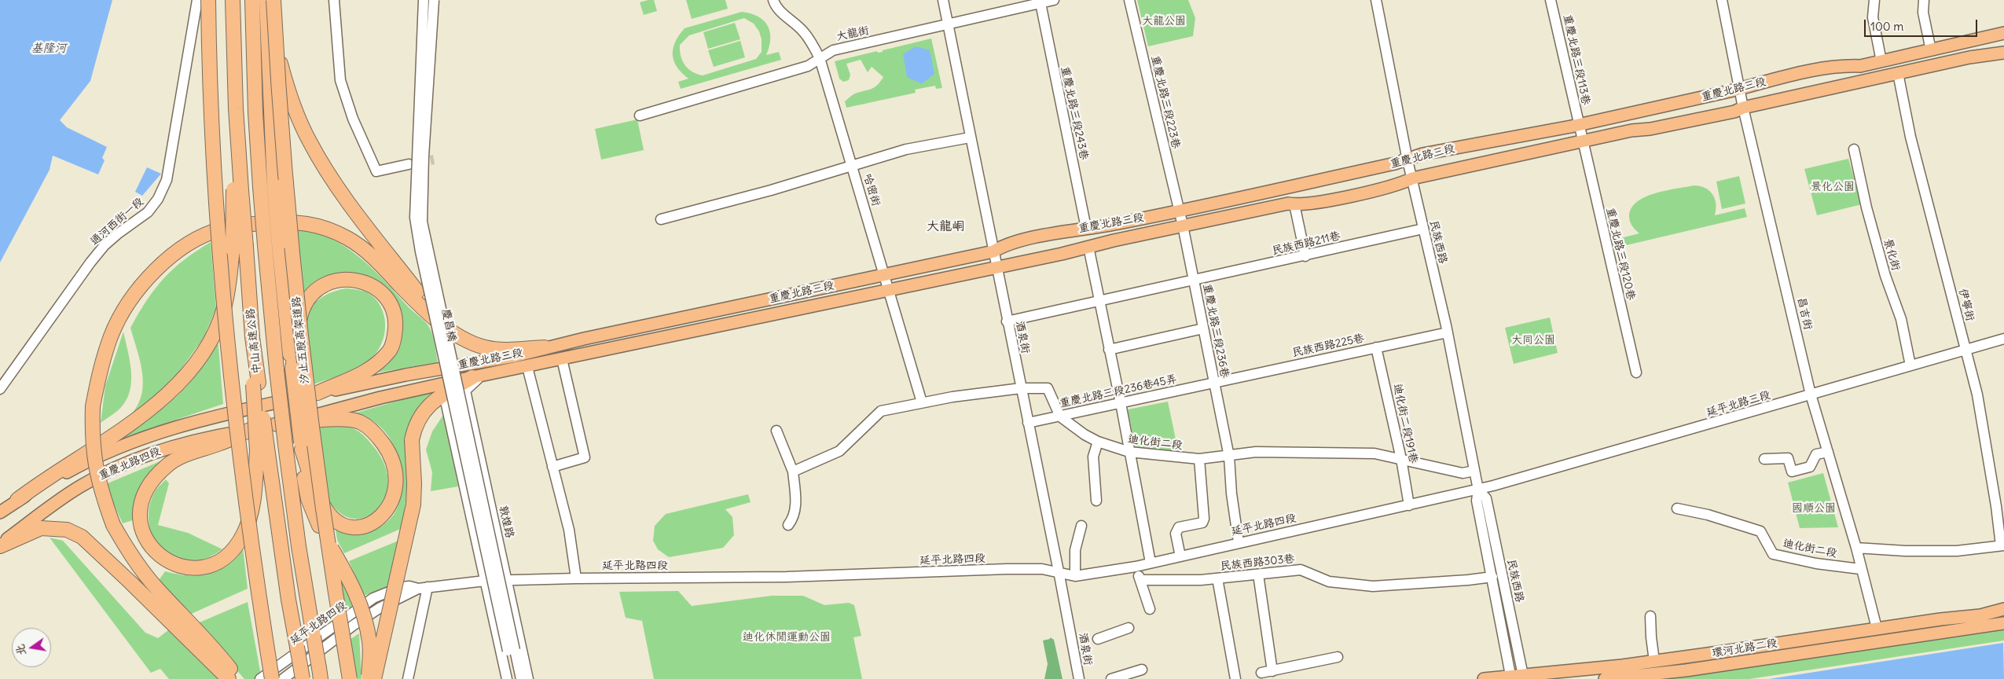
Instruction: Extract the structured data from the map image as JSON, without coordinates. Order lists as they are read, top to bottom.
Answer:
{
  "streets": {
    "highway": ["汐止五股高架道路", "中山高速公路"],
    "main road": ["重慶北路三段", "重慶北路四段", "環河北路二段"],
    "street": [
      "大龍街",
      "重慶北路三段113巷",
      "重慶北路三段223巷",
      "重慶北路三段243巷",
      "哈密街",
      "通河西街一段",
      "民族西路",
      "民族西路211巷",
      "重慶北路三段120巷",
      "景化街",
      "伊寧街",
      "昌吉街",
      "慶昌橋",
      "重慶北路三段236巷",
      "酒泉街",
      "民族西路225巷",
      "重慶北路三段236巷45弄",
      "延平北路三段",
      "迪化街二段191巷",
      "迪化街二段",
      "敦煌路",
      "延平北路四段",
      "民族西路303巷"
    ]
  },
  "crossings": [
    ["大龍街", "重慶北路三段243巷"],
    ["大龍街", "哈密街"],
    ["大龍街", "酒泉街"],
    ["重慶北路三段113巷", "重慶北路三段"],
    ["重慶北路三段113巷", "重慶北路三段120巷"],
    ["重慶北路三段", "重慶北路三段223巷"],
    ["重慶北路三段", "重慶北路三段243巷"],
    ["重慶北路三段", "哈密街"],
    ["重慶北路三段", "民族西路"],
    ["重慶北路三段", "重慶北路三段120巷"],
    ["重慶北路三段", "伊寧街"],
    ["重慶北路三段", "昌吉街"],
    ["重慶北路三段", "重慶北路三段236巷"],
    ["重慶北路三段", "酒泉街"],
    ["重慶北路三段", "重慶北路四段"],
    ["重慶北路三段", "敦煌路"],
    ["重慶北路三段223巷", "重慶北路三段236巷"],
    ["民族西路", "民族西路211巷"],
    ["民族西路", "民族西路225巷"],
    ["民族西路", "延平北路三段"],
    ["民族西路", "迪化街二段"],
    ["民族西路", "延平北路四段"],
    ["民族西路", "民族西路303巷"],
    ["民族西路", "環河北路二段"],
    ["民族西路211巷", "重慶北路三段236巷"],
    ["民族西路211巷", "酒泉街"],
    ["景化街", "延平北路三段"],
    ["伊寧街", "延平北路三段"],
    ["昌吉街", "延平北路三段"],
    ["昌吉街", "迪化街二段"],
    ["昌吉街", "環河北路二段"],
    ["重慶北路三段236巷", "民族西路225巷"],
    ["重慶北路三段236巷", "重慶北路三段236巷45弄"],
    ["重慶北路三段236巷", "迪化街二段"],
    ["重慶北路三段236巷", "延平北路四段"],
    ["酒泉街", "重慶北路三段236巷45弄"],
    ["酒泉街", "延平北路四段"],
    ["民族西路225巷", "重慶北路三段236巷45弄"],
    ["民族西路225巷", "迪化街二段191巷"],
    ["重慶北路三段236巷45弄", "迪化街二段"],
    ["延平北路三段", "延平北路四段"],
    ["迪化街二段191巷", "迪化街二段"],
    ["迪化街二段191巷", "延平北路四段"],
    ["敦煌路", "延平北路四段"]
  ],
  "districts": ["大龍峒"],
  "water": ["基隆河"],
  "parks": [
    "大龍公園",
    "景化公園",
    "大同公園",
    "國順公園",
    "迪化休閒運動公園"
  ],
  "scale_bar": "100 m",
  "north": "left"
}
